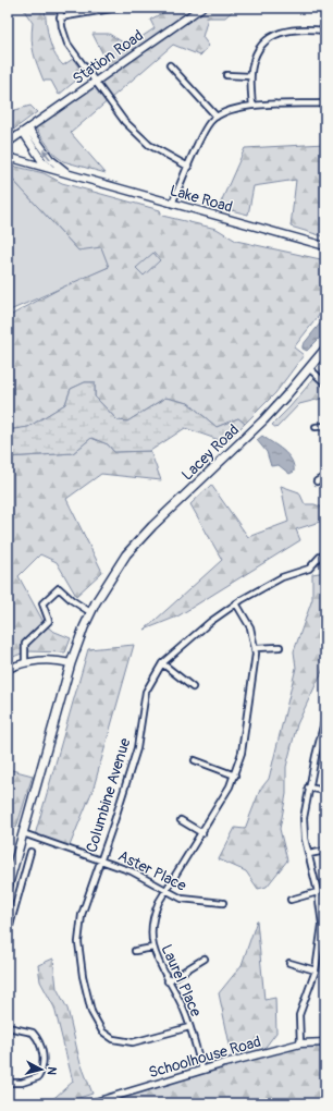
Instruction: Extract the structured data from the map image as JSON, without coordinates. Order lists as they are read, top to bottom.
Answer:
{
  "streets": {
    "main road": ["Lacey Road"],
    "street": [
      "Station Road",
      "Lake Road",
      "Columbine Avenue",
      "Aster Place",
      "Laurel Place",
      "Schoolhouse Road"
    ]
  },
  "crossings": [
    ["Station Road", "Lake Road"],
    ["Lacey Road", "Aster Place"],
    ["Columbine Avenue", "Aster Place"],
    ["Columbine Avenue", "Laurel Place"],
    ["Aster Place", "Laurel Place"],
    ["Laurel Place", "Schoolhouse Road"]
  ],
  "north": "right"
}
